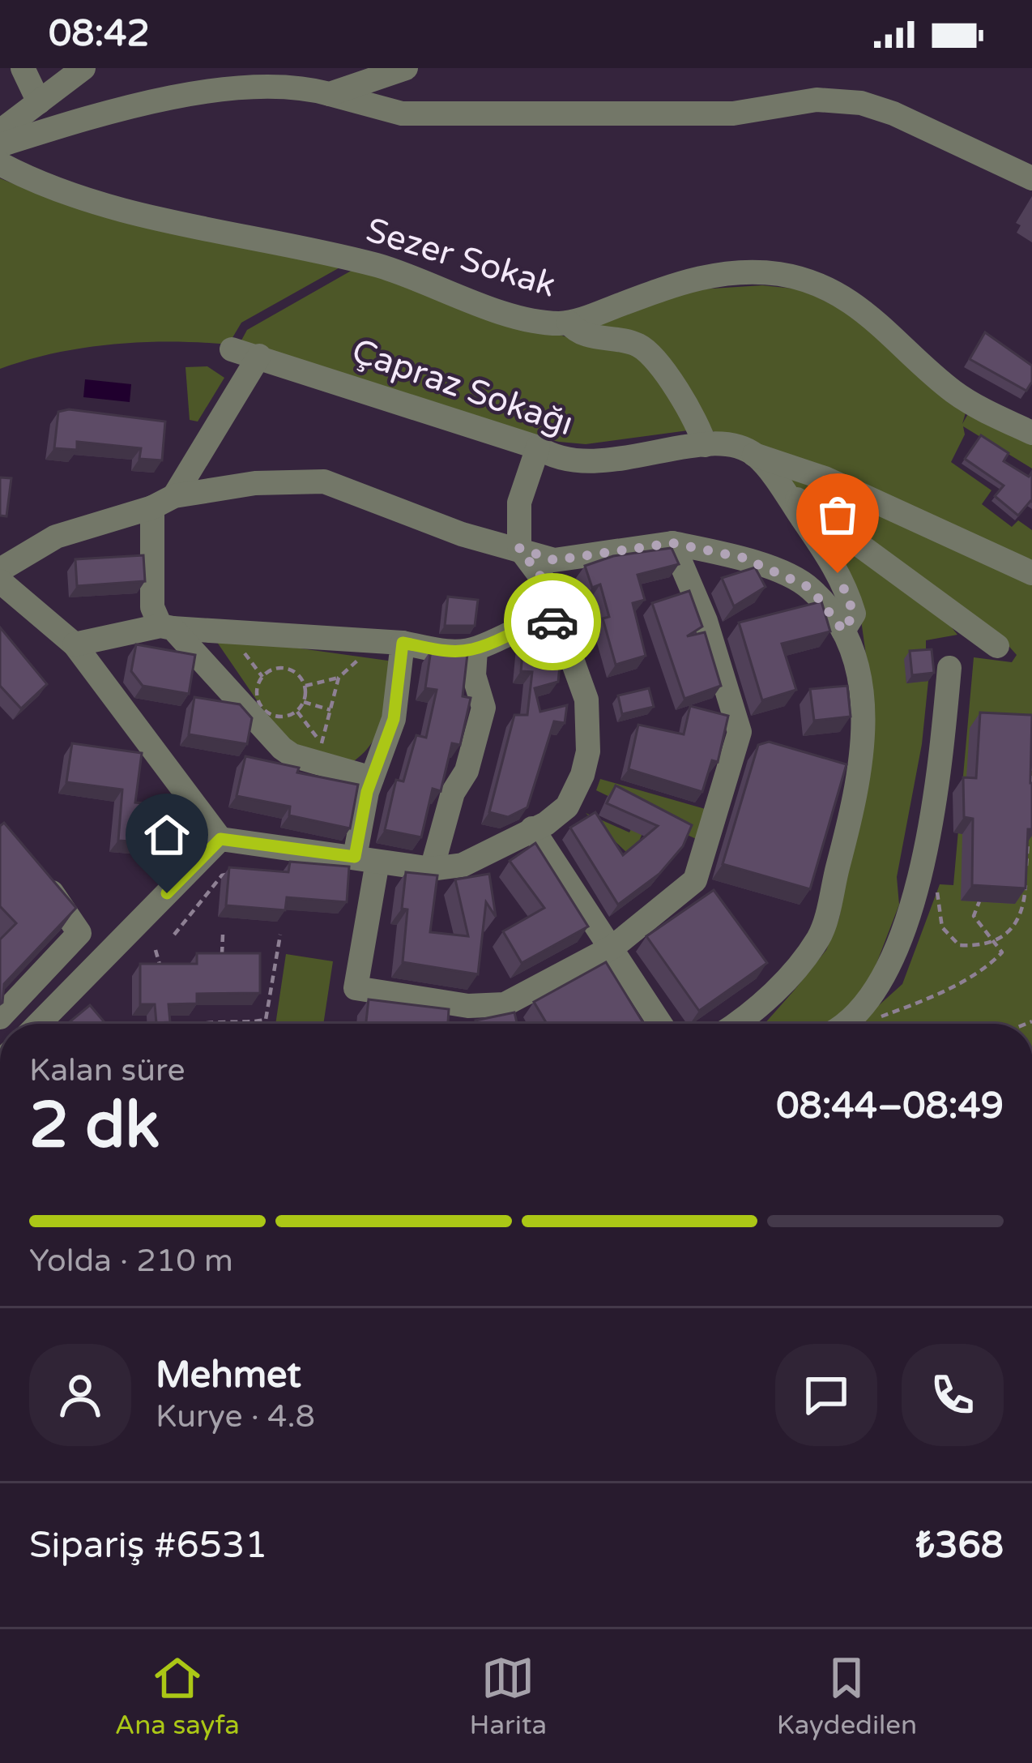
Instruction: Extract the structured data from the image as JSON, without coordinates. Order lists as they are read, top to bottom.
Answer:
{
  "streets": {
    "street": ["Sezer Sokak", "Çapraz Sokağı"]
  },
  "page": {
    "status": "08:42",
    "heading": ["2 dk", "Kalan süre", "08:44–08:49"],
    "panel": [
      "Mehmet",
      "Kurye · 4.8",
      "Sipariş #6531",
      "₺368"
    ],
    "bar": "Yolda · 210 m",
    "tabs": ["Ana sayfa", "Harita", "Kaydedilen"]
  }
}
